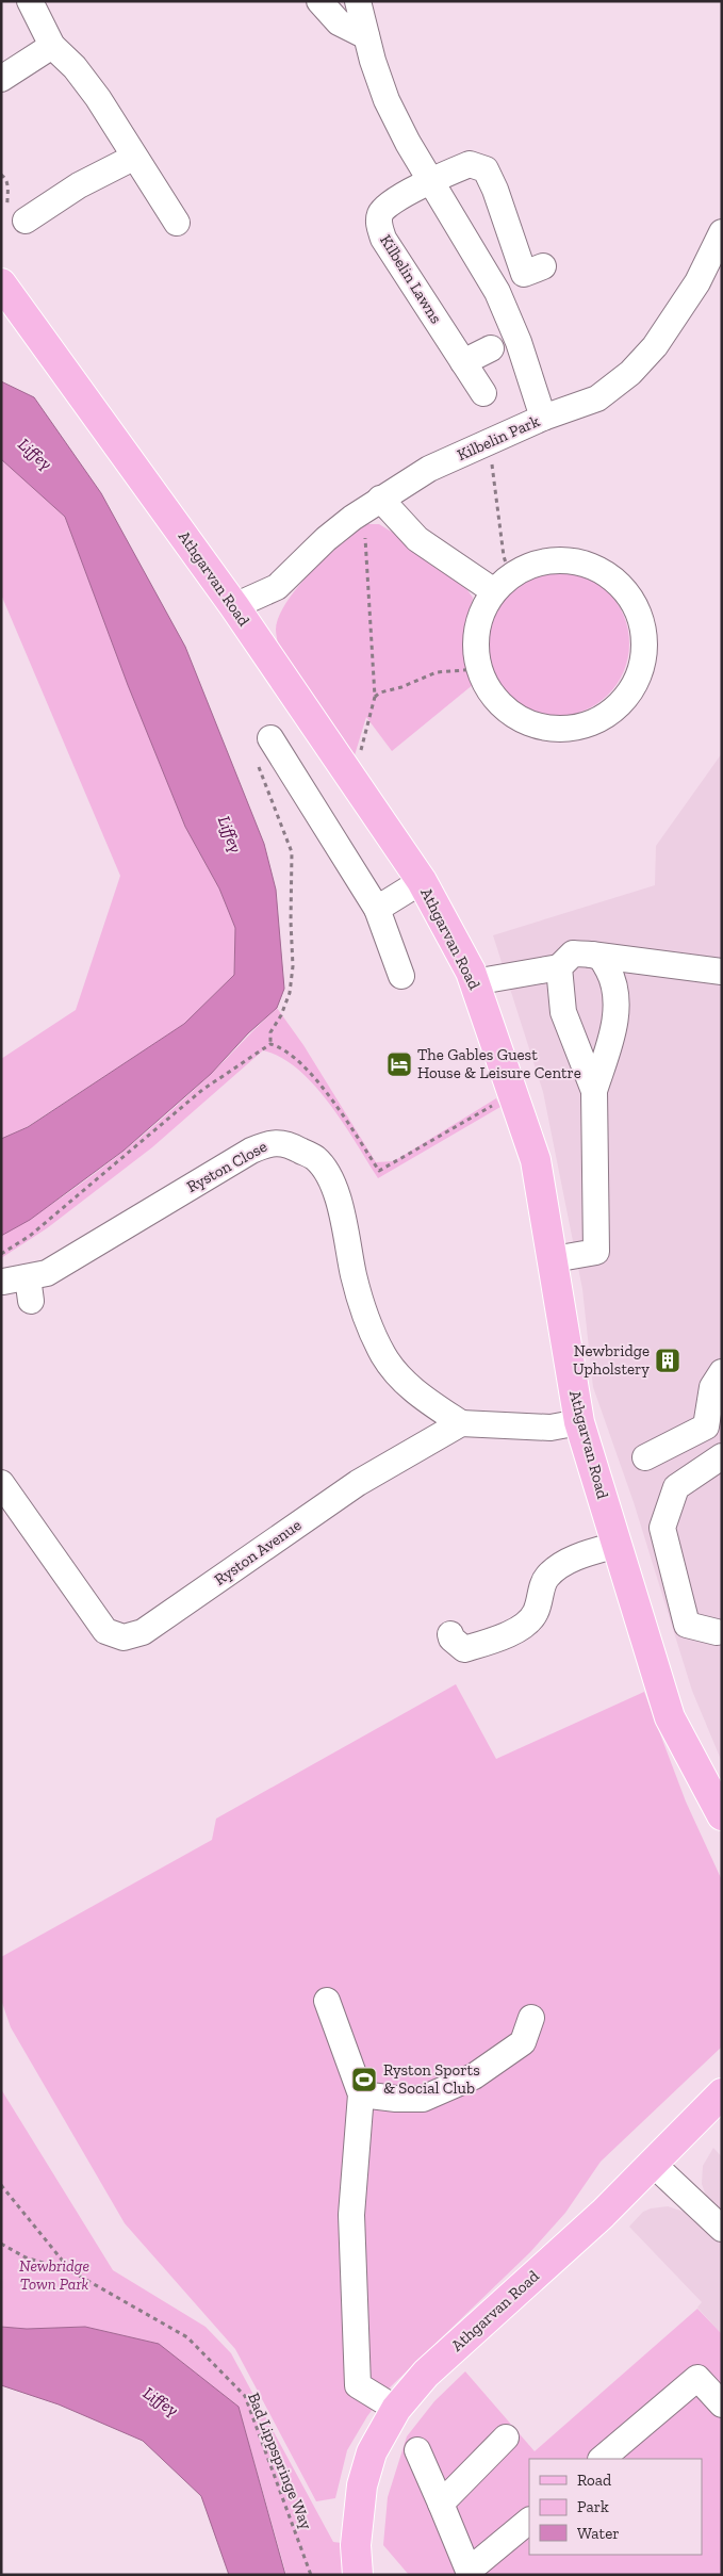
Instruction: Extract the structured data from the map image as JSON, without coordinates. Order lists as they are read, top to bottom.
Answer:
{
  "streets": {
    "main road": ["Athgarvan Road"],
    "street": [
      "Kilbelin Lawns",
      "Kilbelin Park",
      "Ryston Close",
      "Ryston Avenue"
    ],
    "path": ["Bad Lippspringe Way"]
  },
  "crossings": [
    ["Kilbelin Park", "Athgarvan Road"],
    ["Ryston Close", "Ryston Avenue"]
  ],
  "water": ["Liffey"],
  "parks": ["Newbridge Town Park"],
  "places": {
    "hotel": ["The Gables Guest House & Leisure Centre"],
    "building": ["Newbridge Upholstery"],
    "sports": ["Ryston Sports & Social Club"]
  },
  "legend": ["Road", "Park", "Water"]
}
